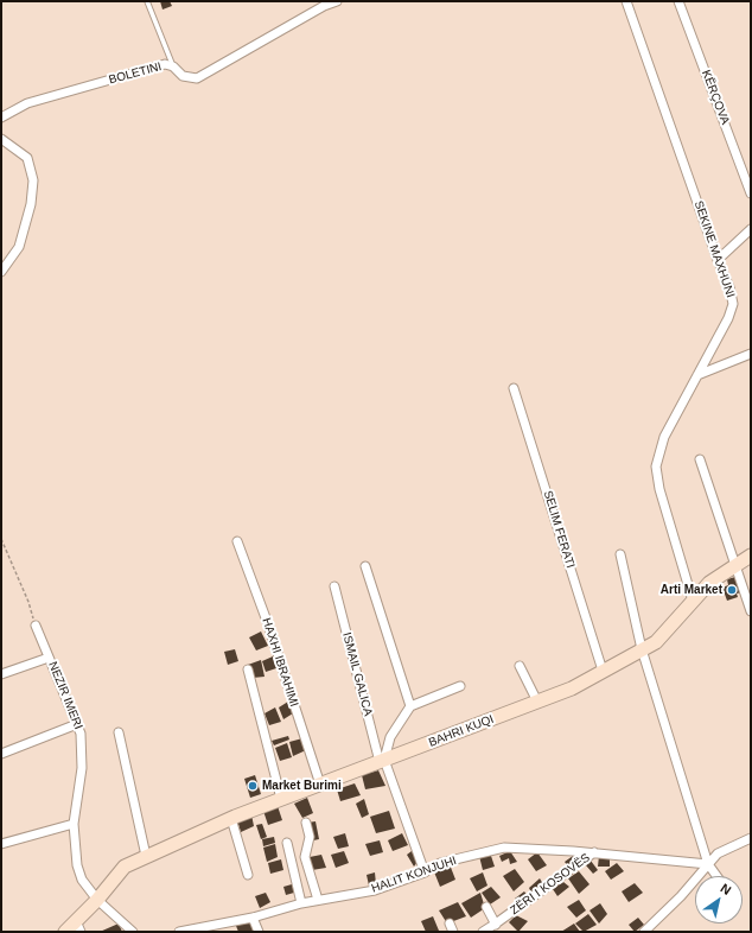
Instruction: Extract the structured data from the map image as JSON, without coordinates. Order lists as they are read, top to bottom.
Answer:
{
  "streets": {
    "street": [
      "BOLETINI",
      "KËRÇOVA",
      "SEKINE MAXHUNI",
      "SELIM FERATI",
      "HAXHI IBRAHIMI",
      "ISMAIL GALICA",
      "NEZIR IMERI",
      "BAHRI KUQI",
      "HALIT KONJUHI",
      "ZËRI I KOSOVËS"
    ]
  },
  "crossings": [
    ["SEKINE MAXHUNI", "BAHRI KUQI"],
    ["SELIM FERATI", "BAHRI KUQI"],
    ["HAXHI IBRAHIMI", "BAHRI KUQI"],
    ["ISMAIL GALICA", "BAHRI KUQI"],
    ["ISMAIL GALICA", "HALIT KONJUHI"],
    ["NEZIR IMERI", "BAHRI KUQI"],
    ["HALIT KONJUHI", "ZËRI I KOSOVËS"]
  ],
  "places": ["Arti Market", "Market Burimi"],
  "north": "top right"
}
